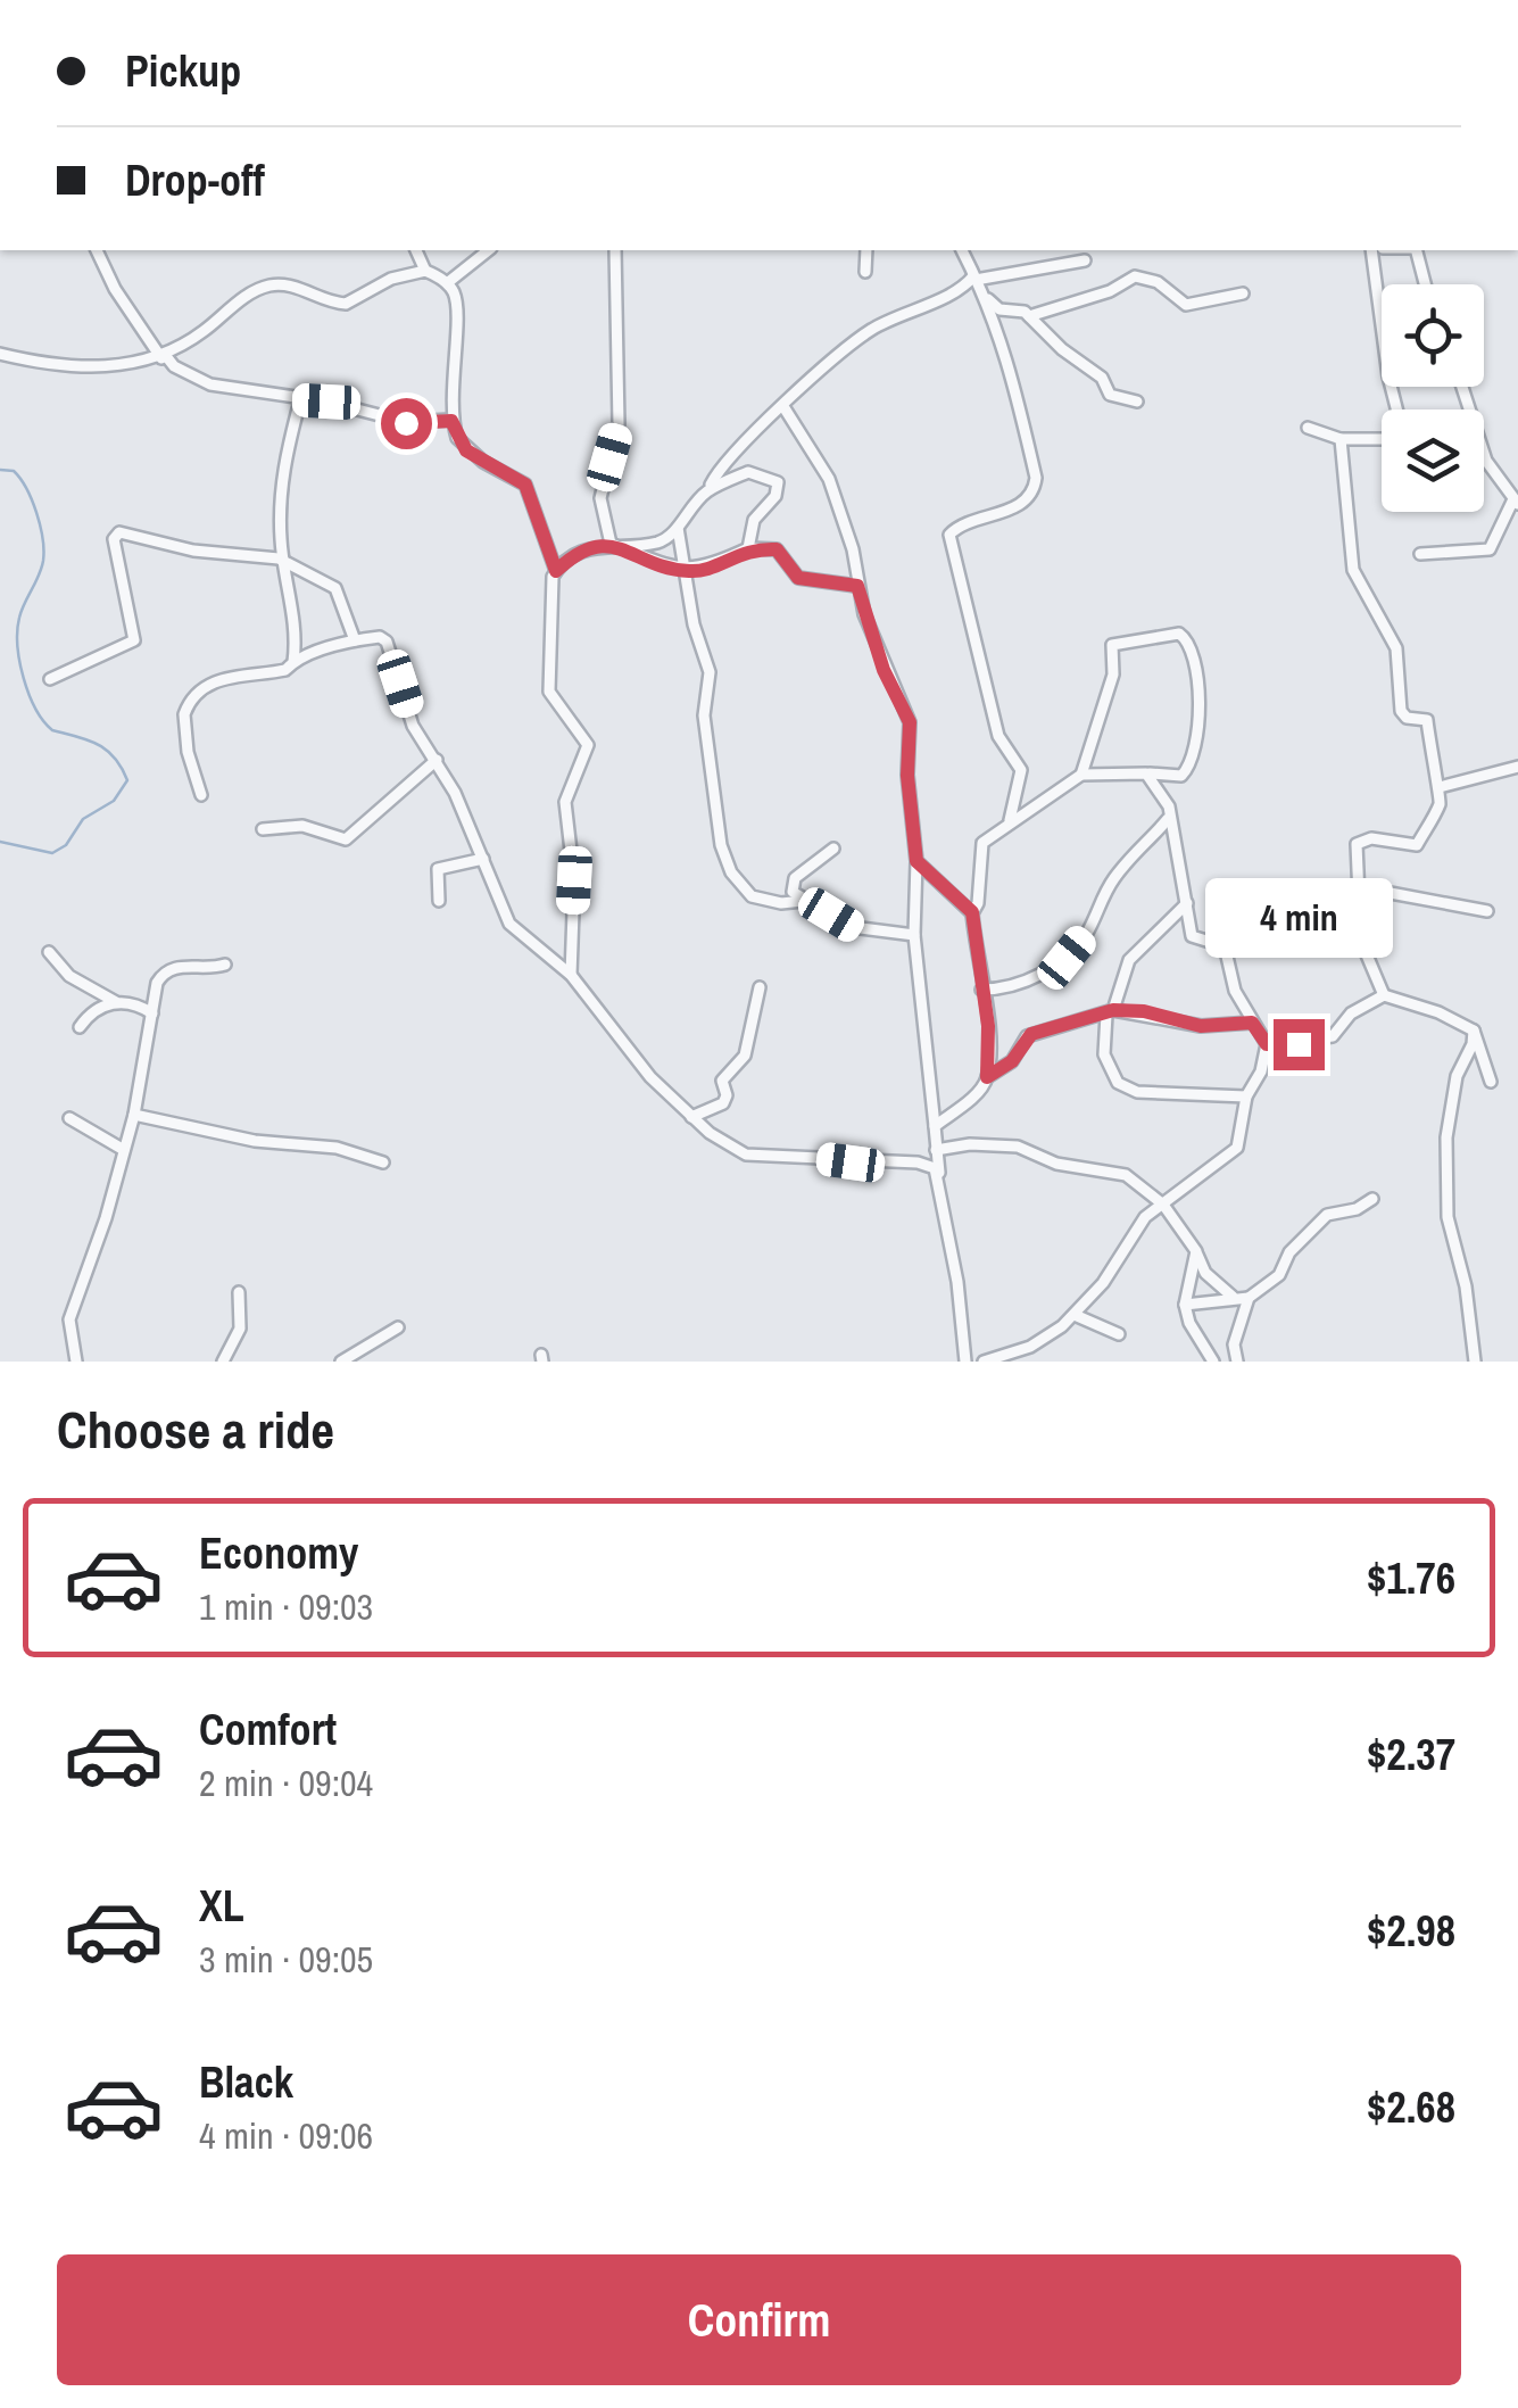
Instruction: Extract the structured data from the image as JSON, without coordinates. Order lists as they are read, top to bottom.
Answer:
{
  "page": {
    "banner": ["Pickup", "Drop-off"],
    "bubble": "4 min",
    "heading": "Choose a ride",
    "list": [
      {
        "name": "Economy",
        "note": "1 min · 09:03",
        "value": "$1.76"
      },
      {
        "name": "Comfort",
        "note": "2 min · 09:04",
        "value": "$2.37"
      },
      {
        "name": "XL",
        "note": "3 min · 09:05",
        "value": "$2.98"
      },
      {
        "name": "Black",
        "note": "4 min · 09:06",
        "value": "$2.68"
      }
    ],
    "buttons": "Confirm"
  }
}
